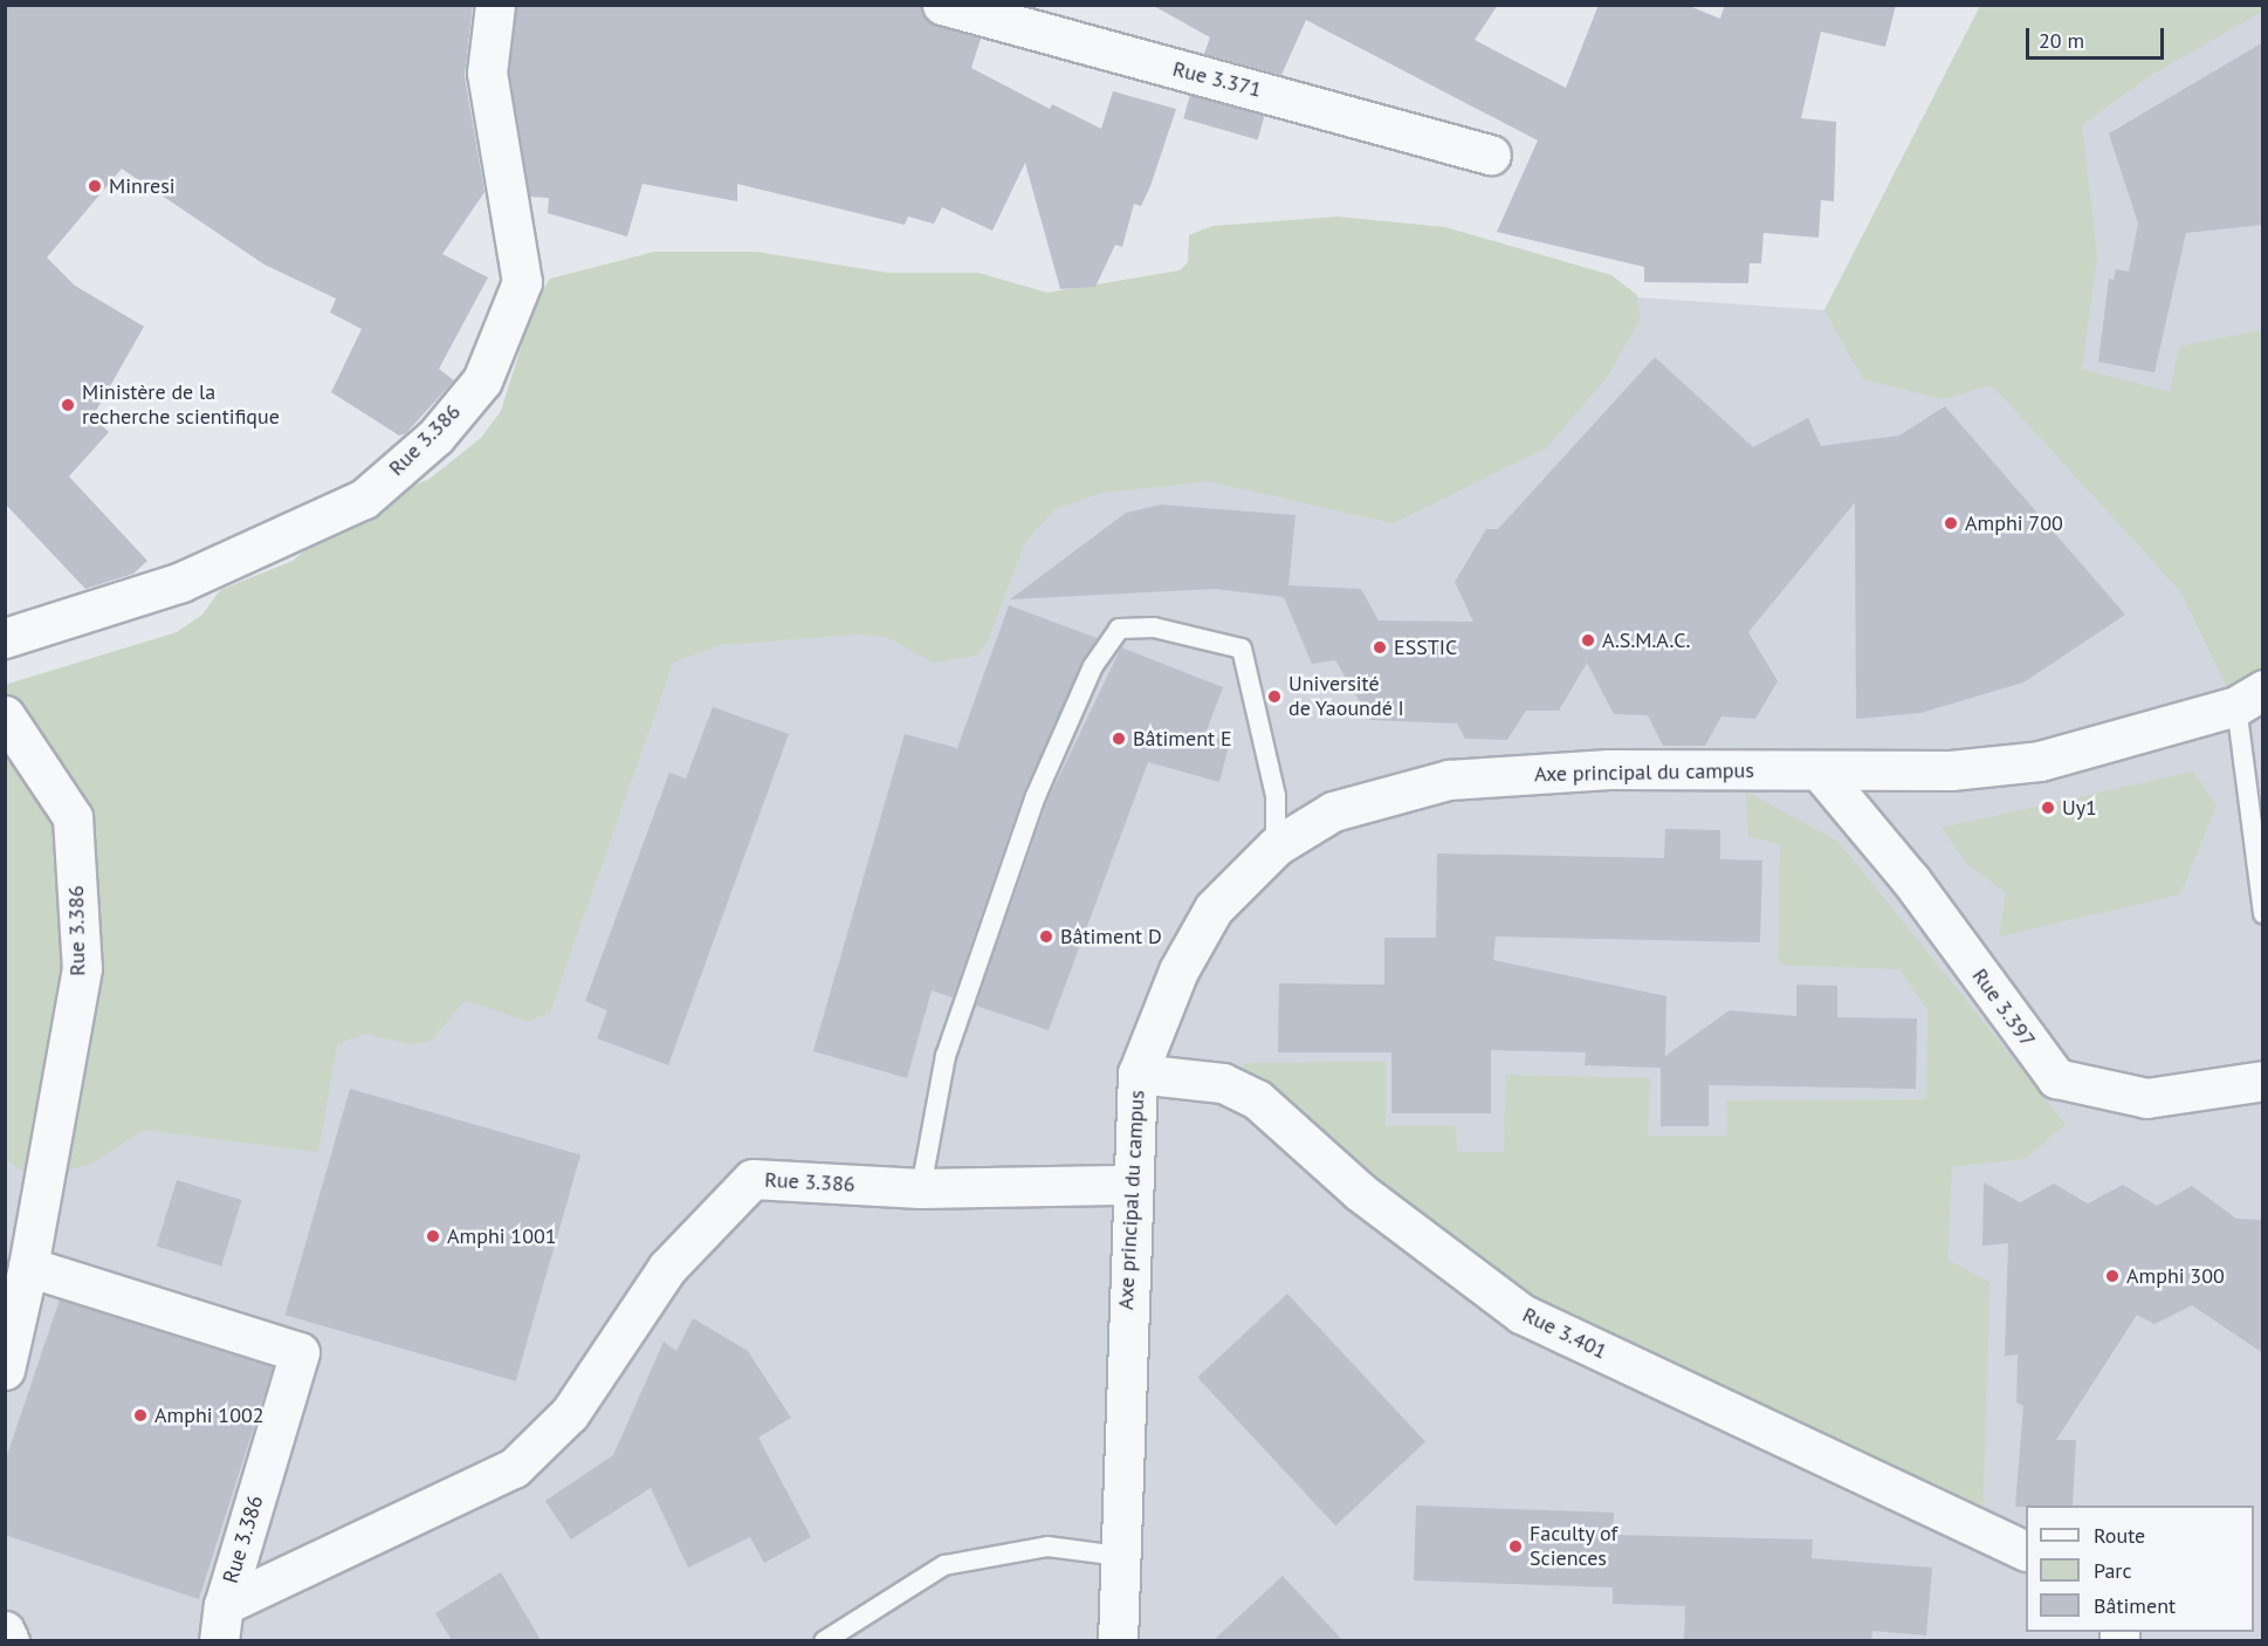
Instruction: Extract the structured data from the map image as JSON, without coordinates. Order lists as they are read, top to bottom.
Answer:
{
  "streets": {
    "street": [
      "Rue 3.371",
      "Rue 3.386",
      "Axe principal du campus",
      "Rue 3.397",
      "Rue 3.401"
    ]
  },
  "crossings": [
    ["Rue 3.386", "Axe principal du campus"],
    ["Axe principal du campus", "Rue 3.397"],
    ["Axe principal du campus", "Rue 3.401"]
  ],
  "places": [
    "Minresi",
    "Ministère de la recherche scientifique",
    "Amphi 700",
    "A.S.M.A.C.",
    "ESSTIC",
    "Université de Yaoundé I",
    "Bâtiment E",
    "Uy1",
    "Bâtiment D",
    "Amphi 1001",
    "Amphi 300",
    "Amphi 1002",
    "Faculty of Sciences"
  ],
  "legend": ["Route", "Parc", "Bâtiment"],
  "scale_bar": "20 m"
}
